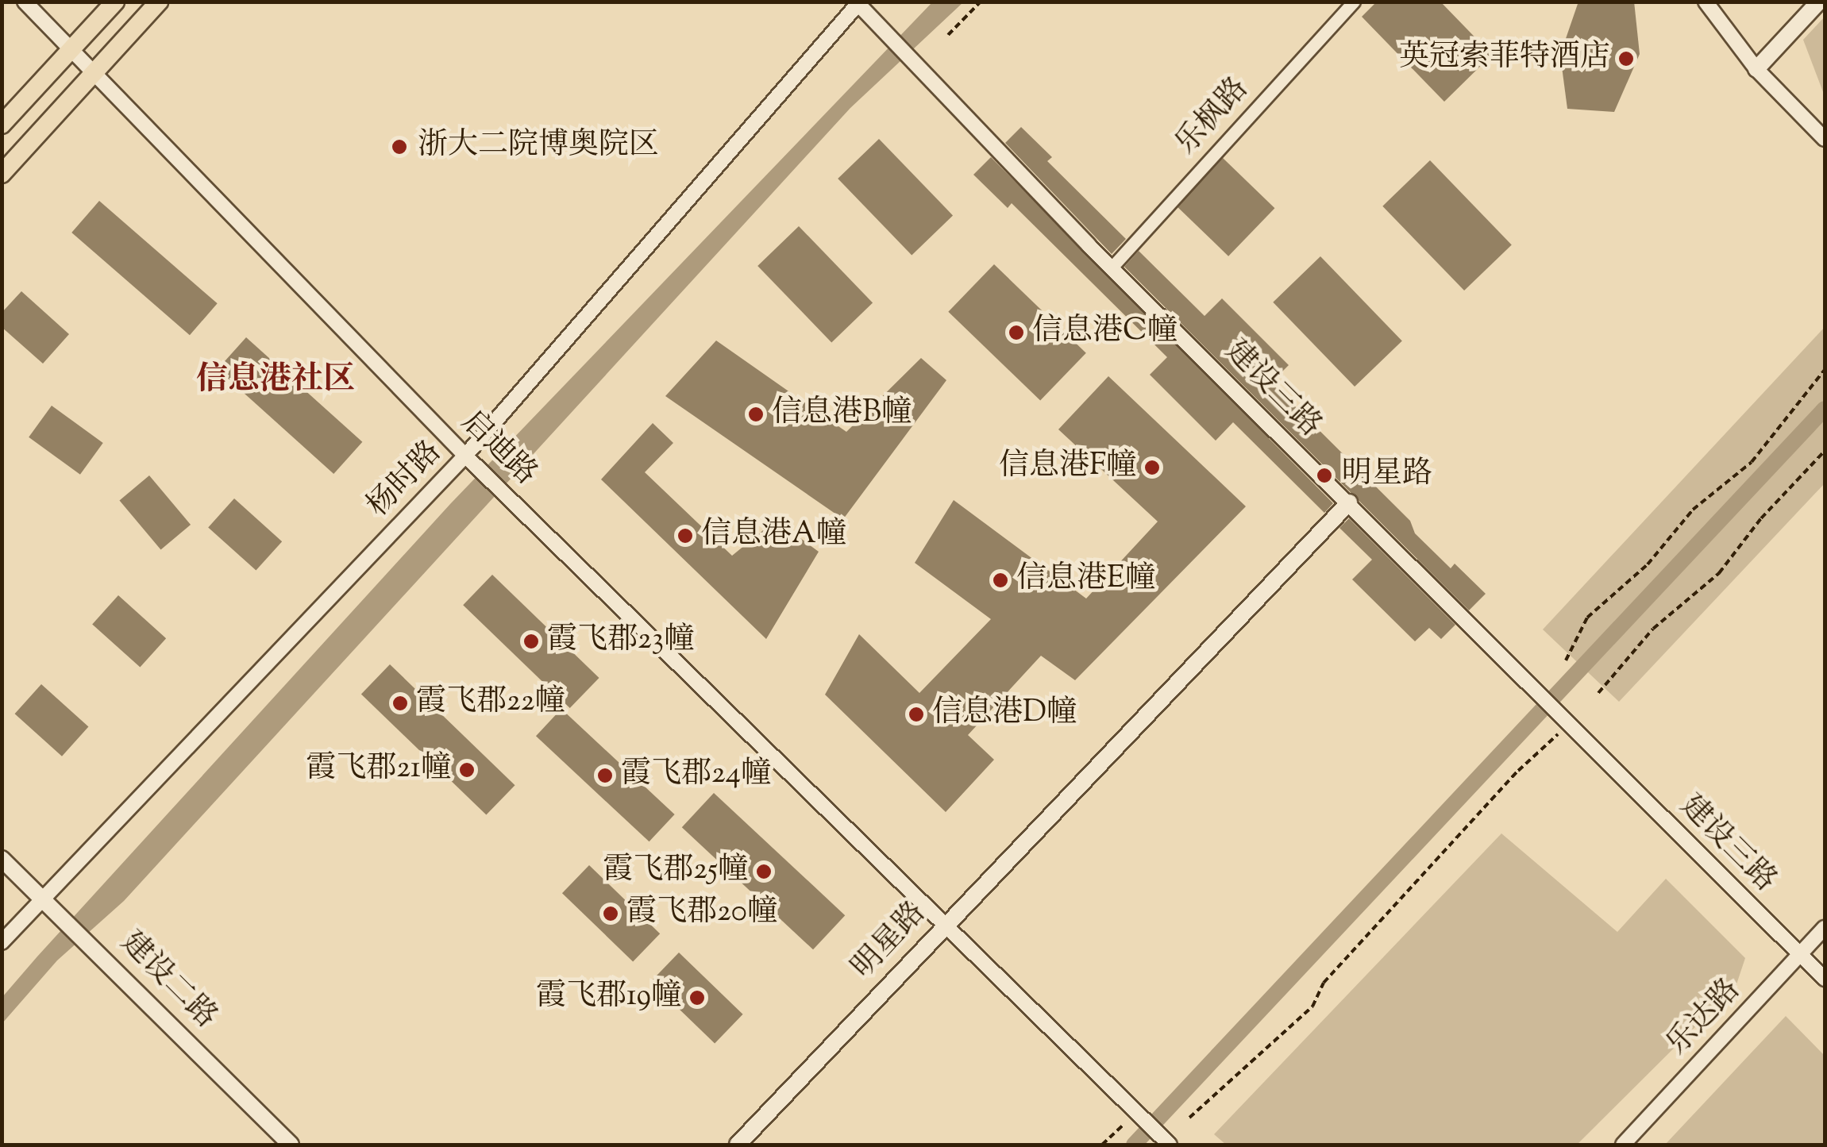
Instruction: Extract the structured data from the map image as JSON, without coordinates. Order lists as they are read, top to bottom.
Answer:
{
  "streets": {
    "main road": ["明星路", "建设二路"],
    "street": [
      "乐枫路",
      "建设三路",
      "启迪路",
      "杨时路",
      "乐达路"
    ]
  },
  "crossings": [
    ["乐枫路", "建设三路"],
    ["建设三路", "杨时路"],
    ["建设三路", "明星路"],
    ["建设三路", "乐达路"],
    ["启迪路", "杨时路"],
    ["启迪路", "明星路"],
    ["杨时路", "建设二路"]
  ],
  "districts": ["信息港社区"],
  "places": [
    "英冠索菲特酒店",
    "浙大二院博奥院区",
    "信息港C幢",
    "信息港B幢",
    "信息港F幢",
    "明星路",
    "信息港A幢",
    "信息港E幢",
    "霞飞郡23幢",
    "霞飞郡22幢",
    "信息港D幢",
    "霞飞郡21幢",
    "霞飞郡24幢",
    "霞飞郡25幢",
    "霞飞郡20幢",
    "霞飞郡19幢"
  ]
}
